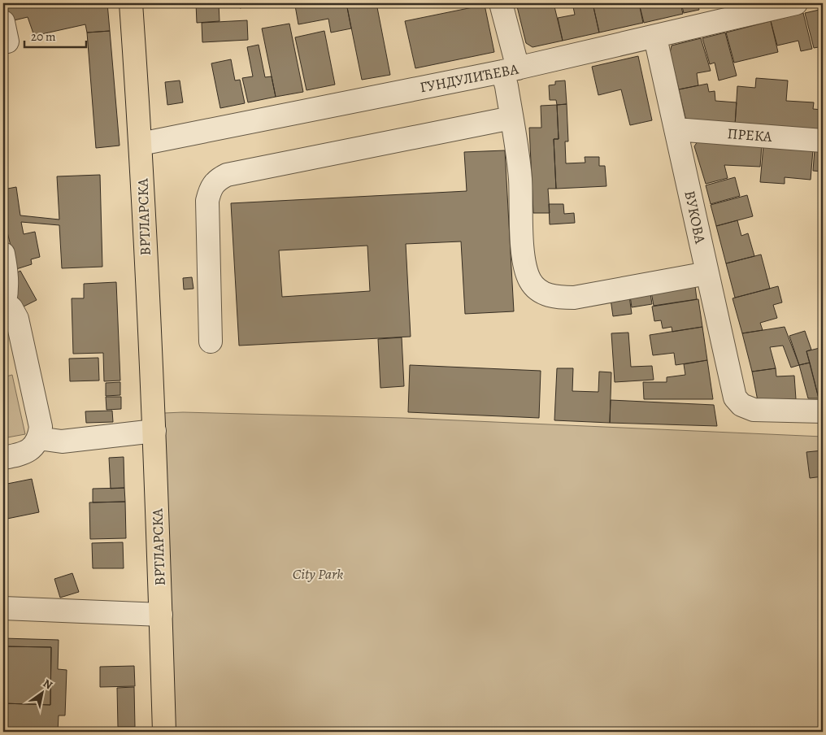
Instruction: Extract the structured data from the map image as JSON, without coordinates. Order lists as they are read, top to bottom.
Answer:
{
  "streets": {
    "main road": ["ВРТЛАРСКА"],
    "street": ["ГУНДУЛИЋЕВА", "ПРЕКА", "ВУКОВА"]
  },
  "crossings": [
    ["ГУНДУЛИЋЕВА", "ВРТЛАРСКА"],
    ["ГУНДУЛИЋЕВА", "ВУКОВА"],
    ["ПРЕКА", "ВУКОВА"]
  ],
  "parks": ["City Park"],
  "scale_bar": "20 m",
  "north": "top right"
}
